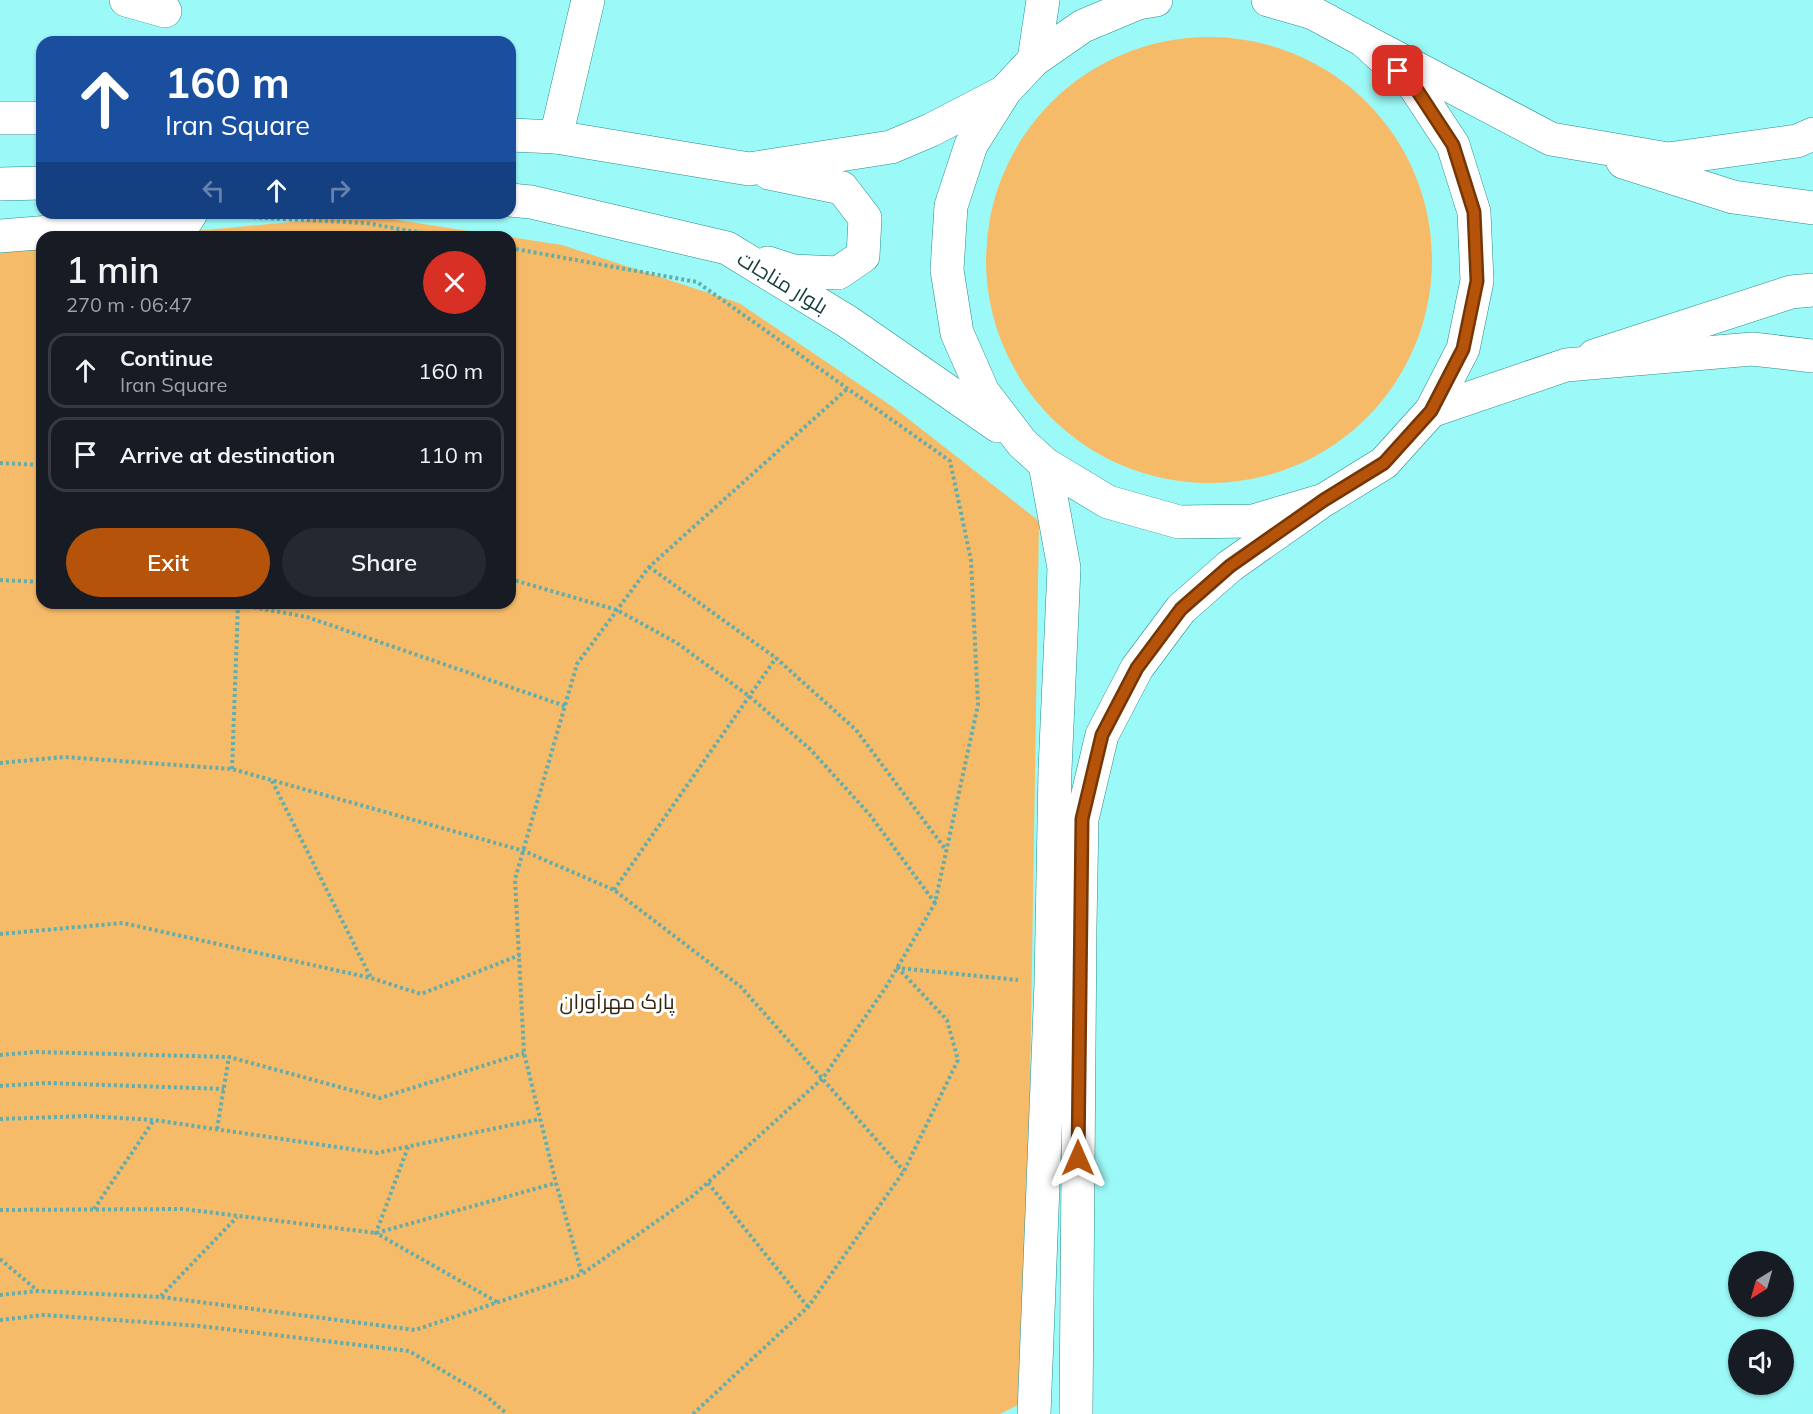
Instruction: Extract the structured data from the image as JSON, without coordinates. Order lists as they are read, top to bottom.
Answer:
{
  "streets": {
    "main road": ["بلوار مناجات"]
  },
  "parks": ["پارک مهرآوران"],
  "north": "bottom left",
  "page": {
    "turn": ["160 m", "Iran Square"],
    "heading": ["1 min", "270 m · 06:47"],
    "list": [
      {
        "name": "Continue",
        "note": "Iran Square",
        "value": "160 m"
      },
      {
        "name": "Arrive at destination",
        "value": "110 m"
      }
    ],
    "buttons": ["Exit", "Share"]
  }
}
